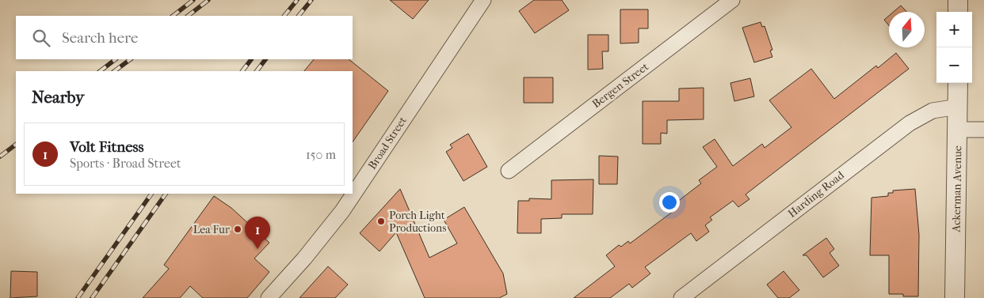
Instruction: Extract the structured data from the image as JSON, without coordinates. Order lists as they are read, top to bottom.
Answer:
{
  "streets": {
    "street": [
      "Bergen Street",
      "Broad Street",
      "Ackerman Avenue",
      "Harding Road"
    ]
  },
  "crossings": [
    ["Ackerman Avenue", "Harding Road"]
  ],
  "places": ["Porch Light Productions", "Lea Fur"],
  "north": "top",
  "page": {
    "map_buttons": ["+", "−"],
    "search": "Search here",
    "heading": "Nearby",
    "list": [
      {
        "mark": "1",
        "name": "Volt Fitness",
        "note": "Sports · Broad Street",
        "value": "150 m"
      }
    ],
    "pins": "1"
  }
}
